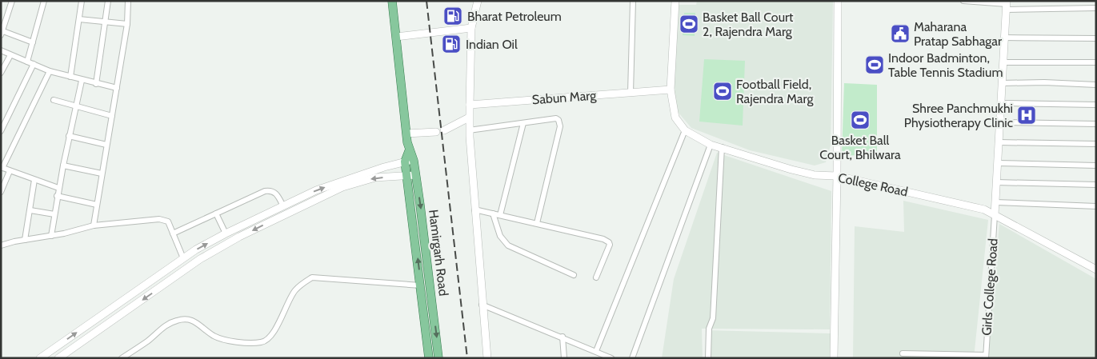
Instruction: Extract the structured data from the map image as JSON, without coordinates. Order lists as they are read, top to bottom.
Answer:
{
  "streets": {
    "main road": ["Sabun Marg", "College Road", "Hamirgarh Road"],
    "street": ["Girls College Road"]
  },
  "crossings": [
    ["Sabun Marg", "College Road"],
    ["College Road", "Girls College Road"]
  ],
  "places": {
    "fuel station": ["Bharat Petroleum", "Indian Oil"],
    "sports": [
      "Basket Ball Court 2, Rajendra Marg",
      "Indoor Badminton, Table Tennis Stadium",
      "Football Field, Rajendra Marg",
      "Basket Ball Court, Bhilwara"
    ],
    "public building": ["Maharana Pratap Sabhagar"],
    "hospital": ["Shree Panchmukhi Physiotherapy Clinic"]
  }
}
